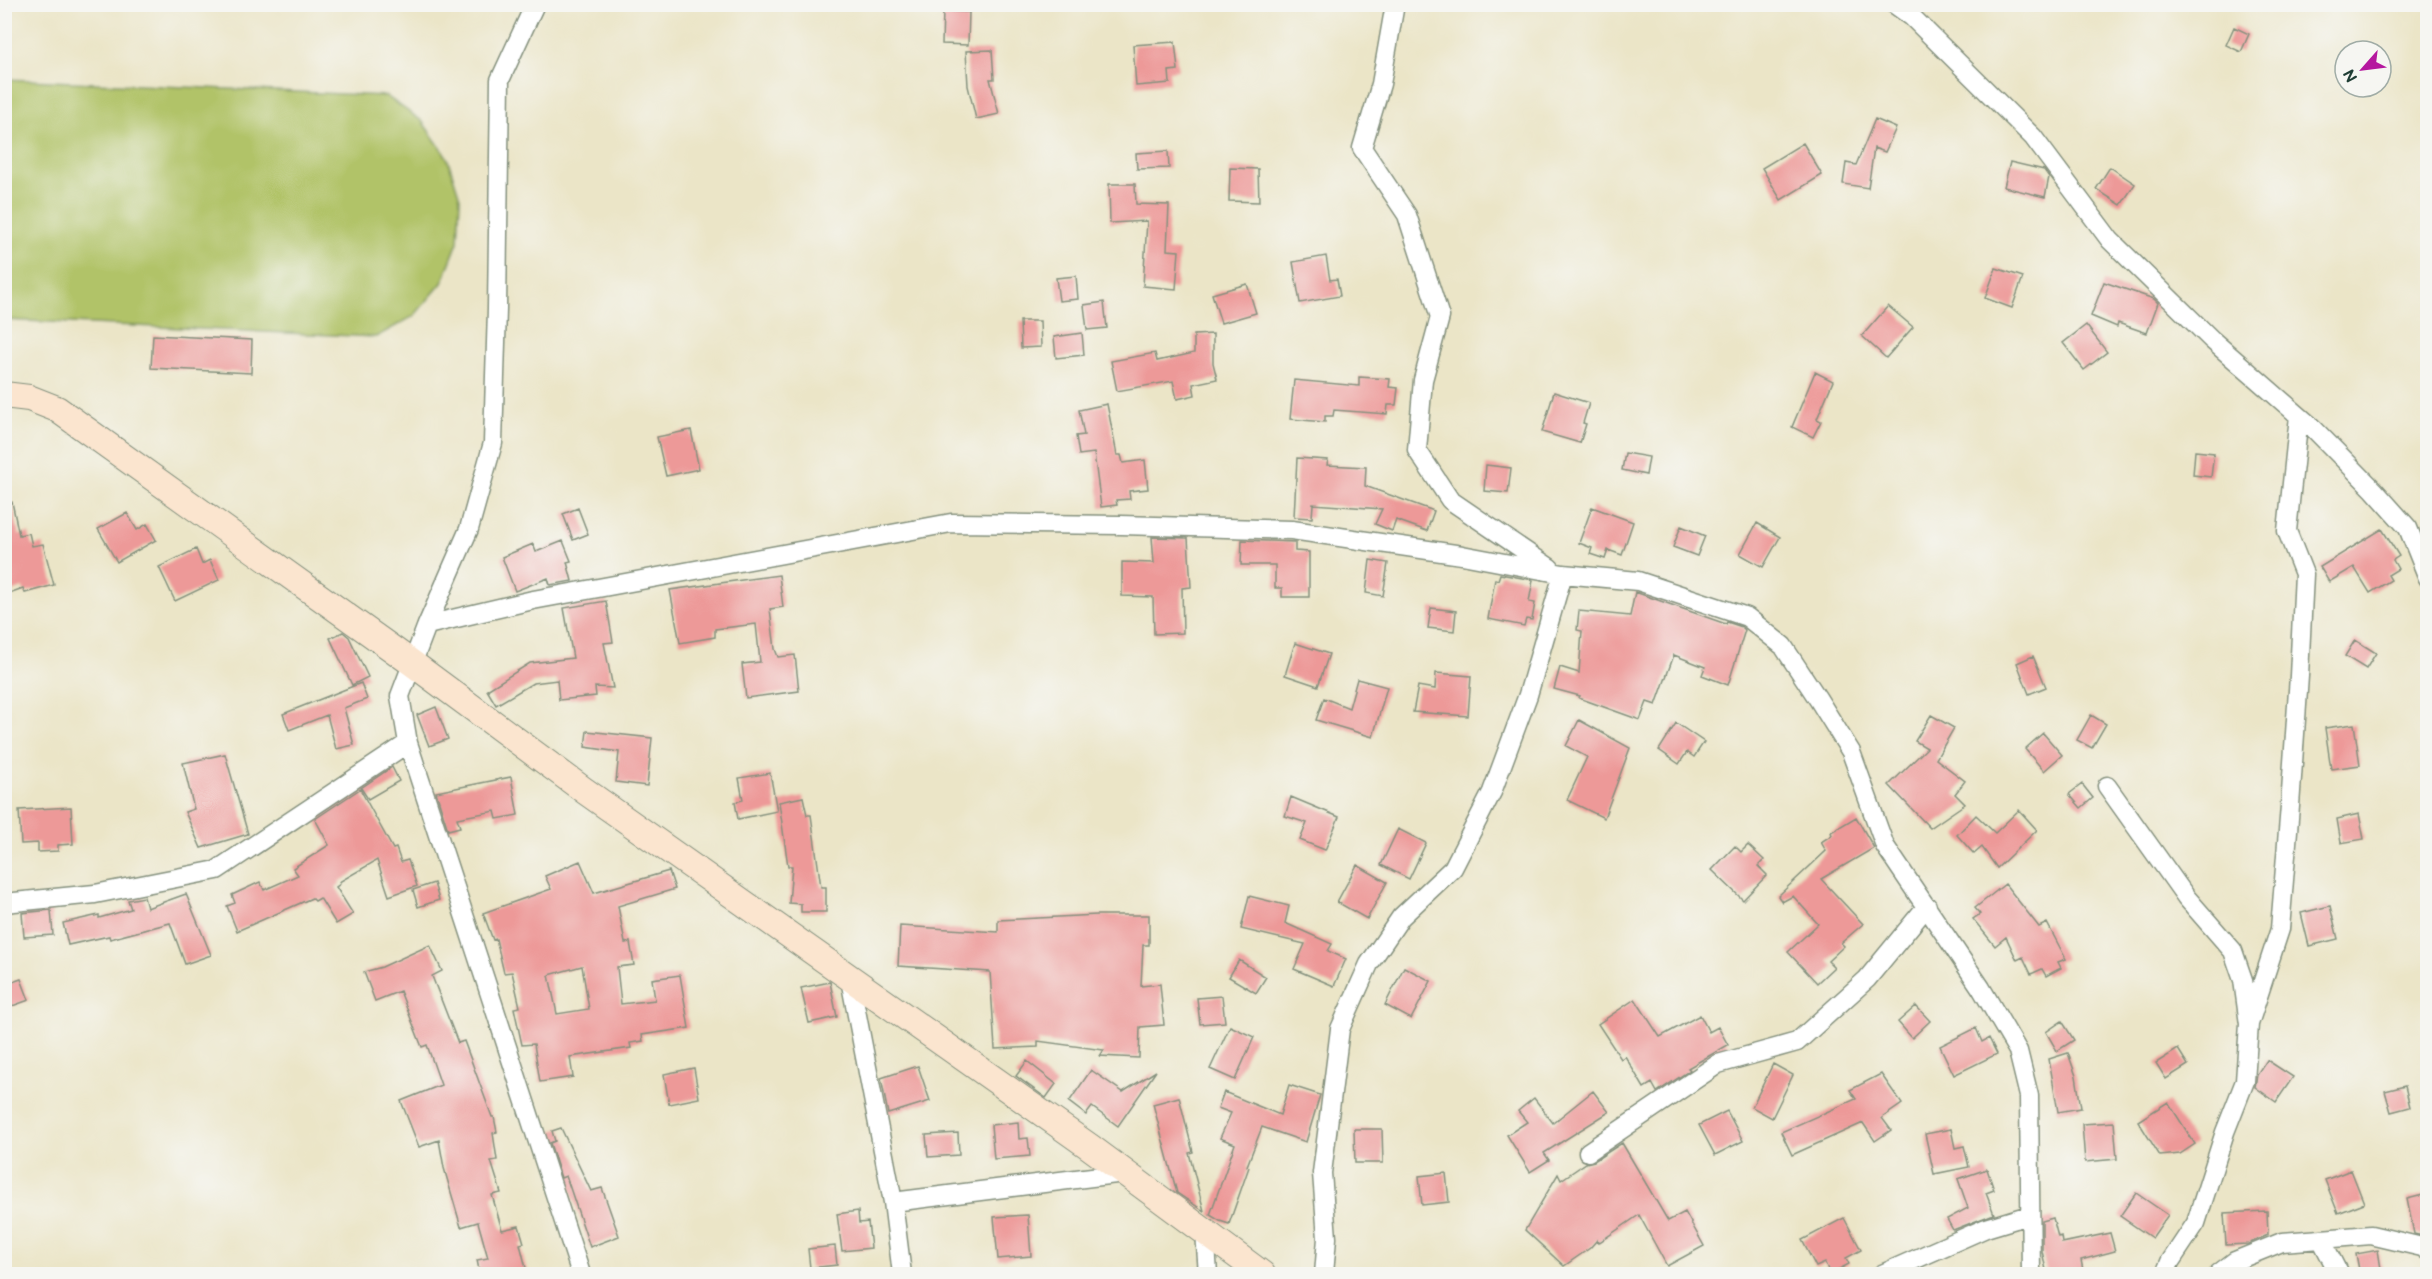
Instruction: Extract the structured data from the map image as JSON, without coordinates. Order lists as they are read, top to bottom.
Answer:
{
  "north": "bottom left"
}
